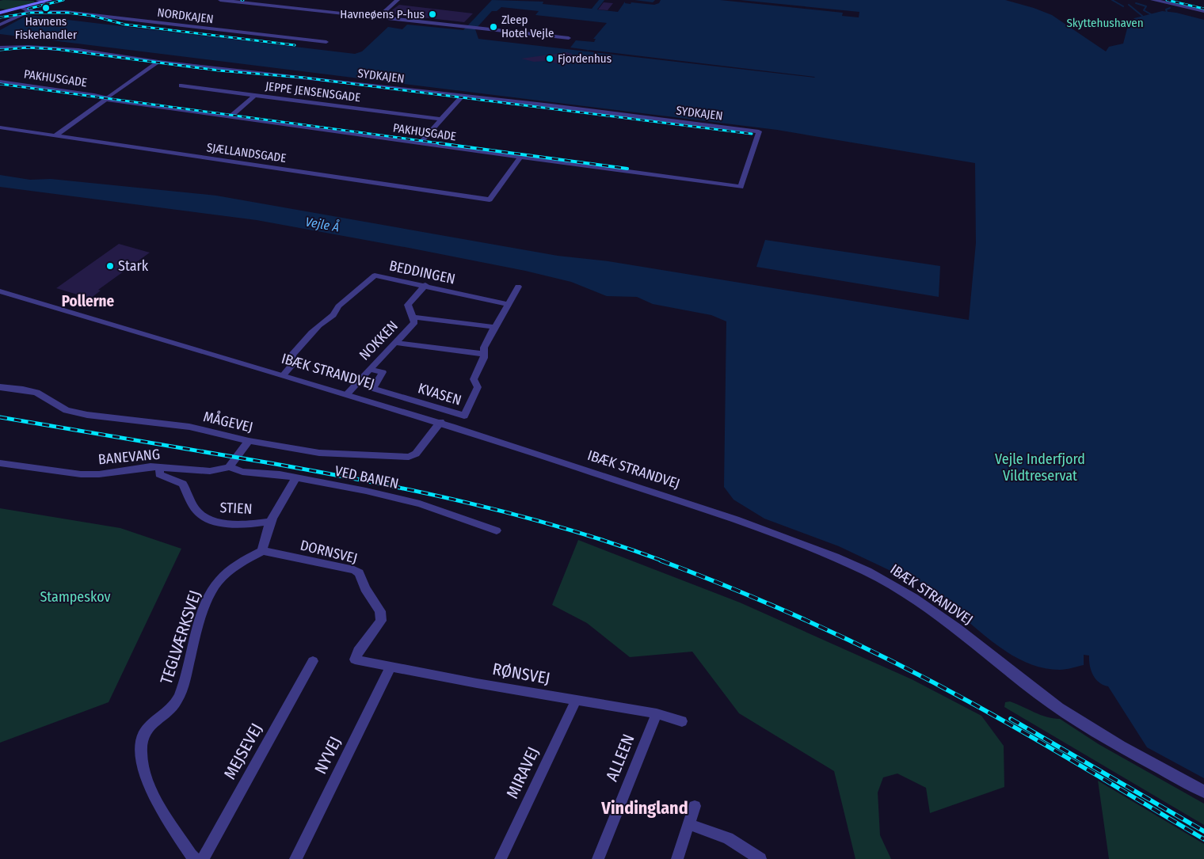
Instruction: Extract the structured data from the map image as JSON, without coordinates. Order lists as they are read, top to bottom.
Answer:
{
  "streets": {
    "street": [
      "NORDKAJEN",
      "SYDKAJEN",
      "PAKHUSGADE",
      "JEPPE JENSENSGADE",
      "SJÆLLANDSGADE",
      "BEDDINGEN",
      "NOKKEN",
      "IBÆK STRANDVEJ",
      "KVASEN",
      "MÅGEVEJ",
      "BANEVANG",
      "VED BANEN",
      "STIEN",
      "DORNSVEJ",
      "TEGLVÆRKSVEJ",
      "RØNSVEJ",
      "MEJSEVEJ",
      "NYVEJ",
      "ALLEEN",
      "MIRAVEJ"
    ]
  },
  "crossings": [
    ["SYDKAJEN", "PAKHUSGADE"],
    ["PAKHUSGADE", "SJÆLLANDSGADE"],
    ["BEDDINGEN", "NOKKEN"],
    ["BEDDINGEN", "IBÆK STRANDVEJ"],
    ["BEDDINGEN", "KVASEN"],
    ["NOKKEN", "IBÆK STRANDVEJ"],
    ["NOKKEN", "KVASEN"],
    ["IBÆK STRANDVEJ", "MÅGEVEJ"],
    ["BANEVANG", "VED BANEN"],
    ["BANEVANG", "STIEN"],
    ["DORNSVEJ", "TEGLVÆRKSVEJ"],
    ["DORNSVEJ", "RØNSVEJ"],
    ["RØNSVEJ", "NYVEJ"],
    ["RØNSVEJ", "ALLEEN"],
    ["RØNSVEJ", "MIRAVEJ"]
  ],
  "districts": ["Pollerne", "Vindingland"],
  "water": ["Vejle Å"],
  "parks": ["Skyttehushaven", "Vejle Inderfjord Vildtreservat", "Stampeskov"],
  "places": [
    "Havnens Fiskehandler",
    "Havneøens P-hus",
    "Zleep Hotel Vejle",
    "Fjordenhus",
    "Stark"
  ]
}
